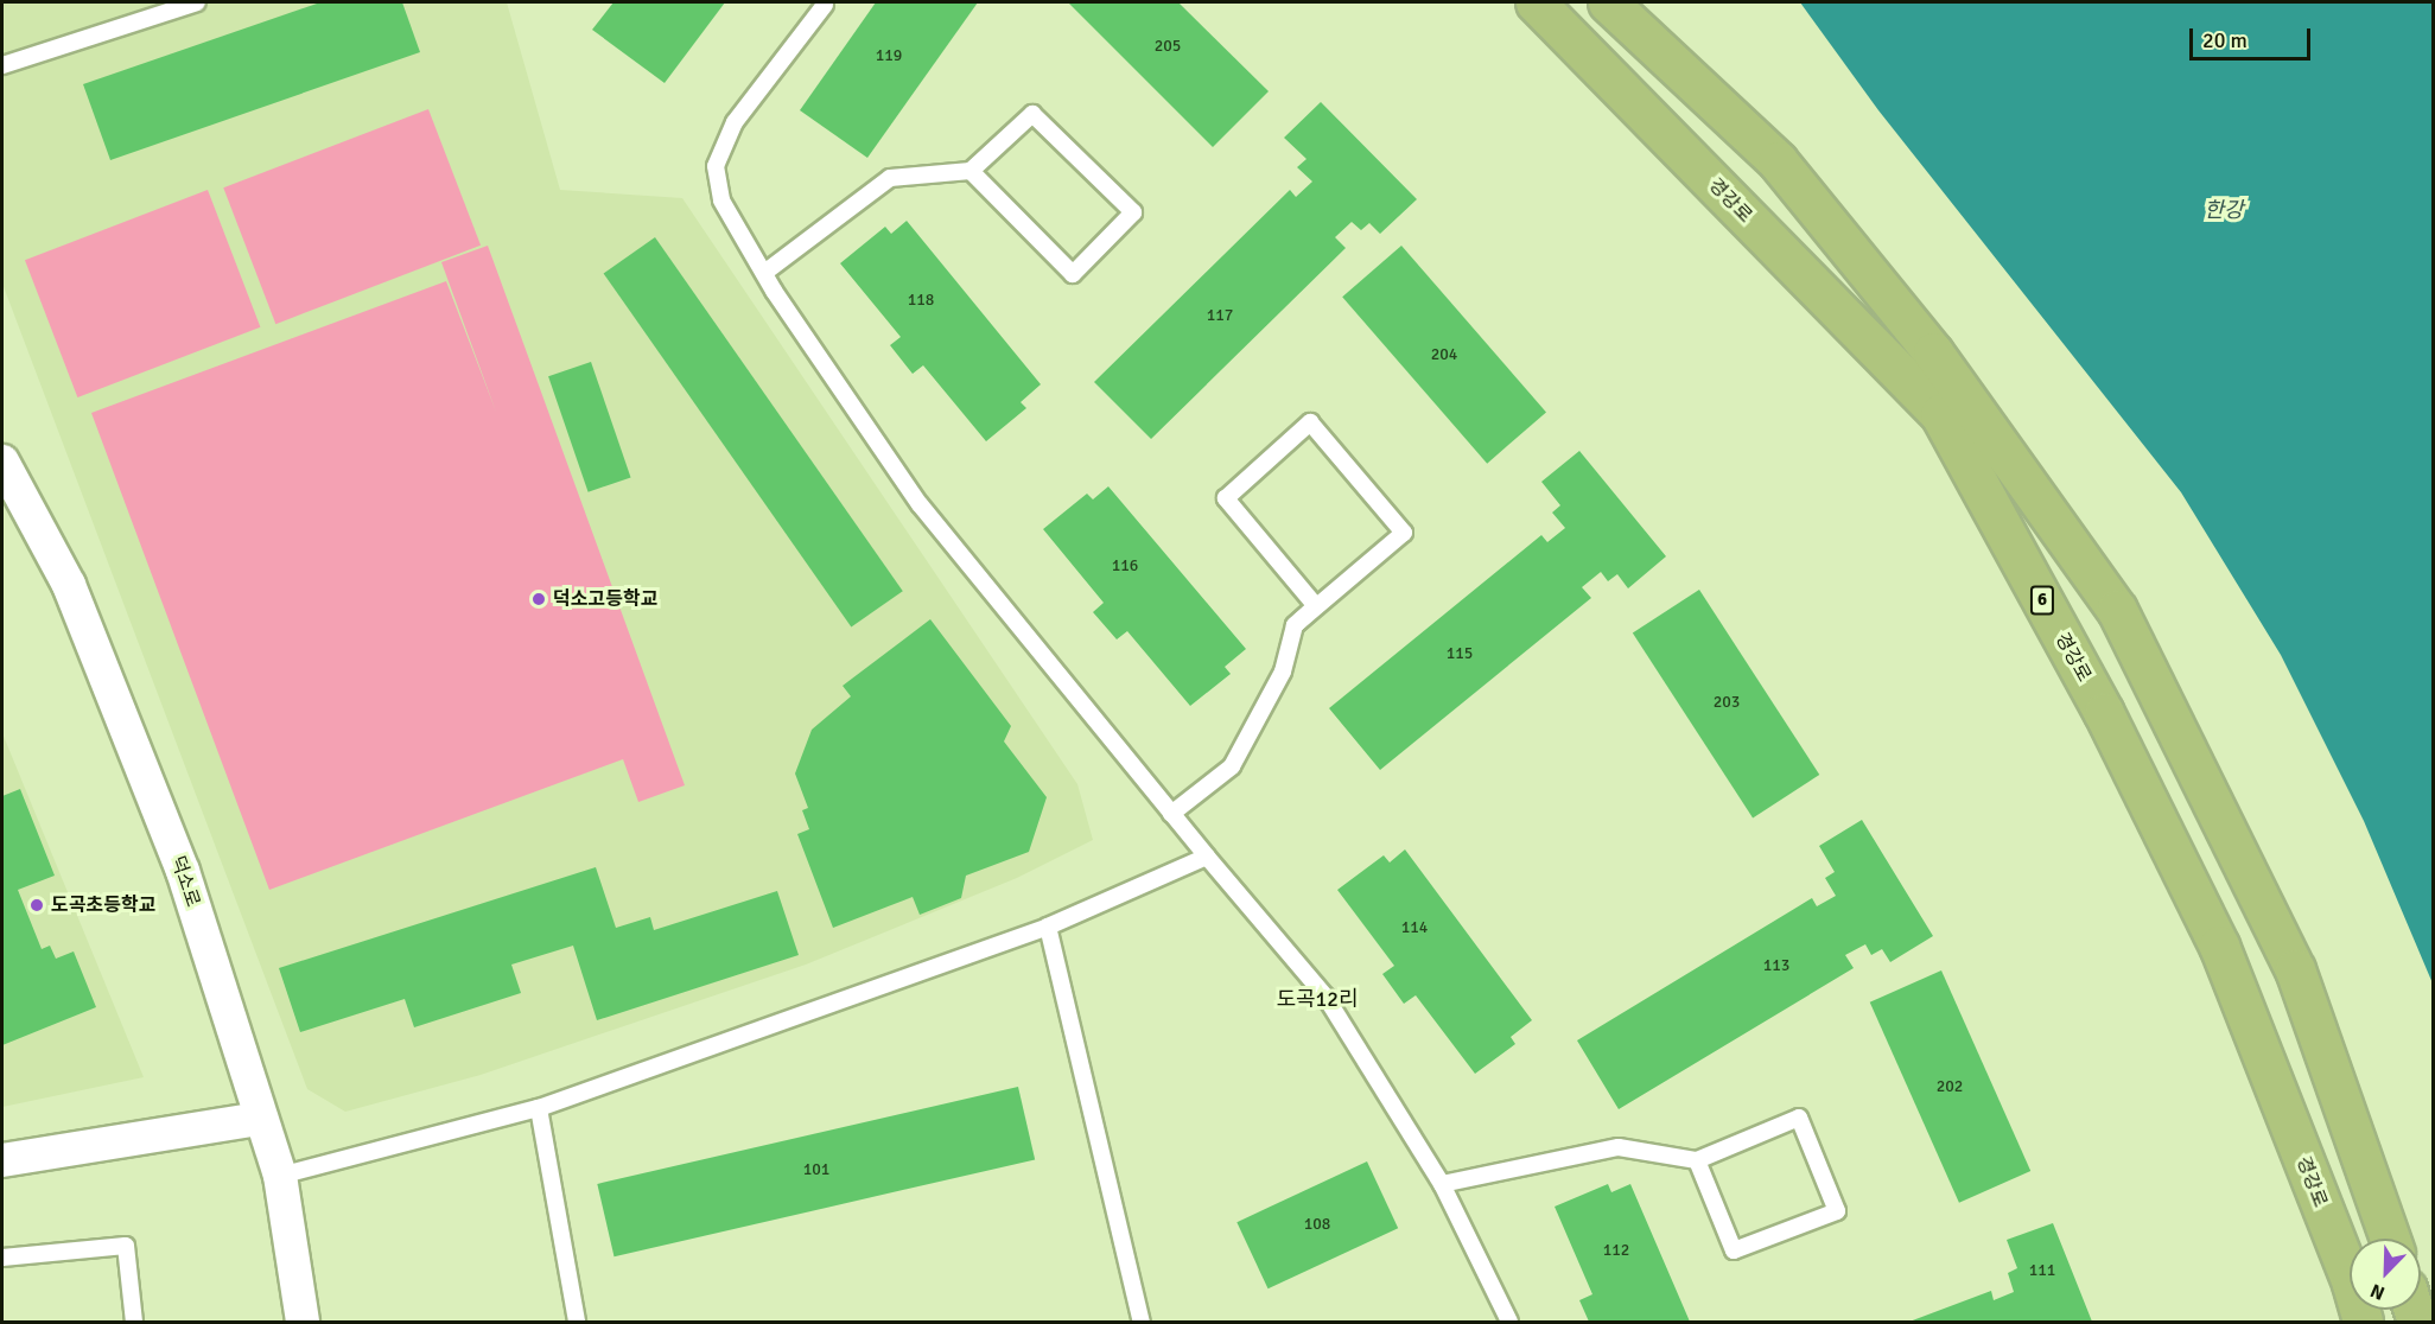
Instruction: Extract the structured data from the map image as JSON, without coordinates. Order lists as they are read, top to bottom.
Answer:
{
  "streets": {
    "main road": ["경강로", "6"],
    "street": ["덕소로"]
  },
  "districts": ["도곡12리"],
  "water": ["한강"],
  "places": ["덕소고등학교", "도곡초등학교"],
  "house_numbers": [
    "205",
    "119",
    "118",
    "117",
    "204",
    "116",
    "115",
    "203",
    "114",
    "113",
    "202",
    "101",
    "108",
    "112",
    "111"
  ],
  "scale_bar": "20 m",
  "north": "bottom left"
}
